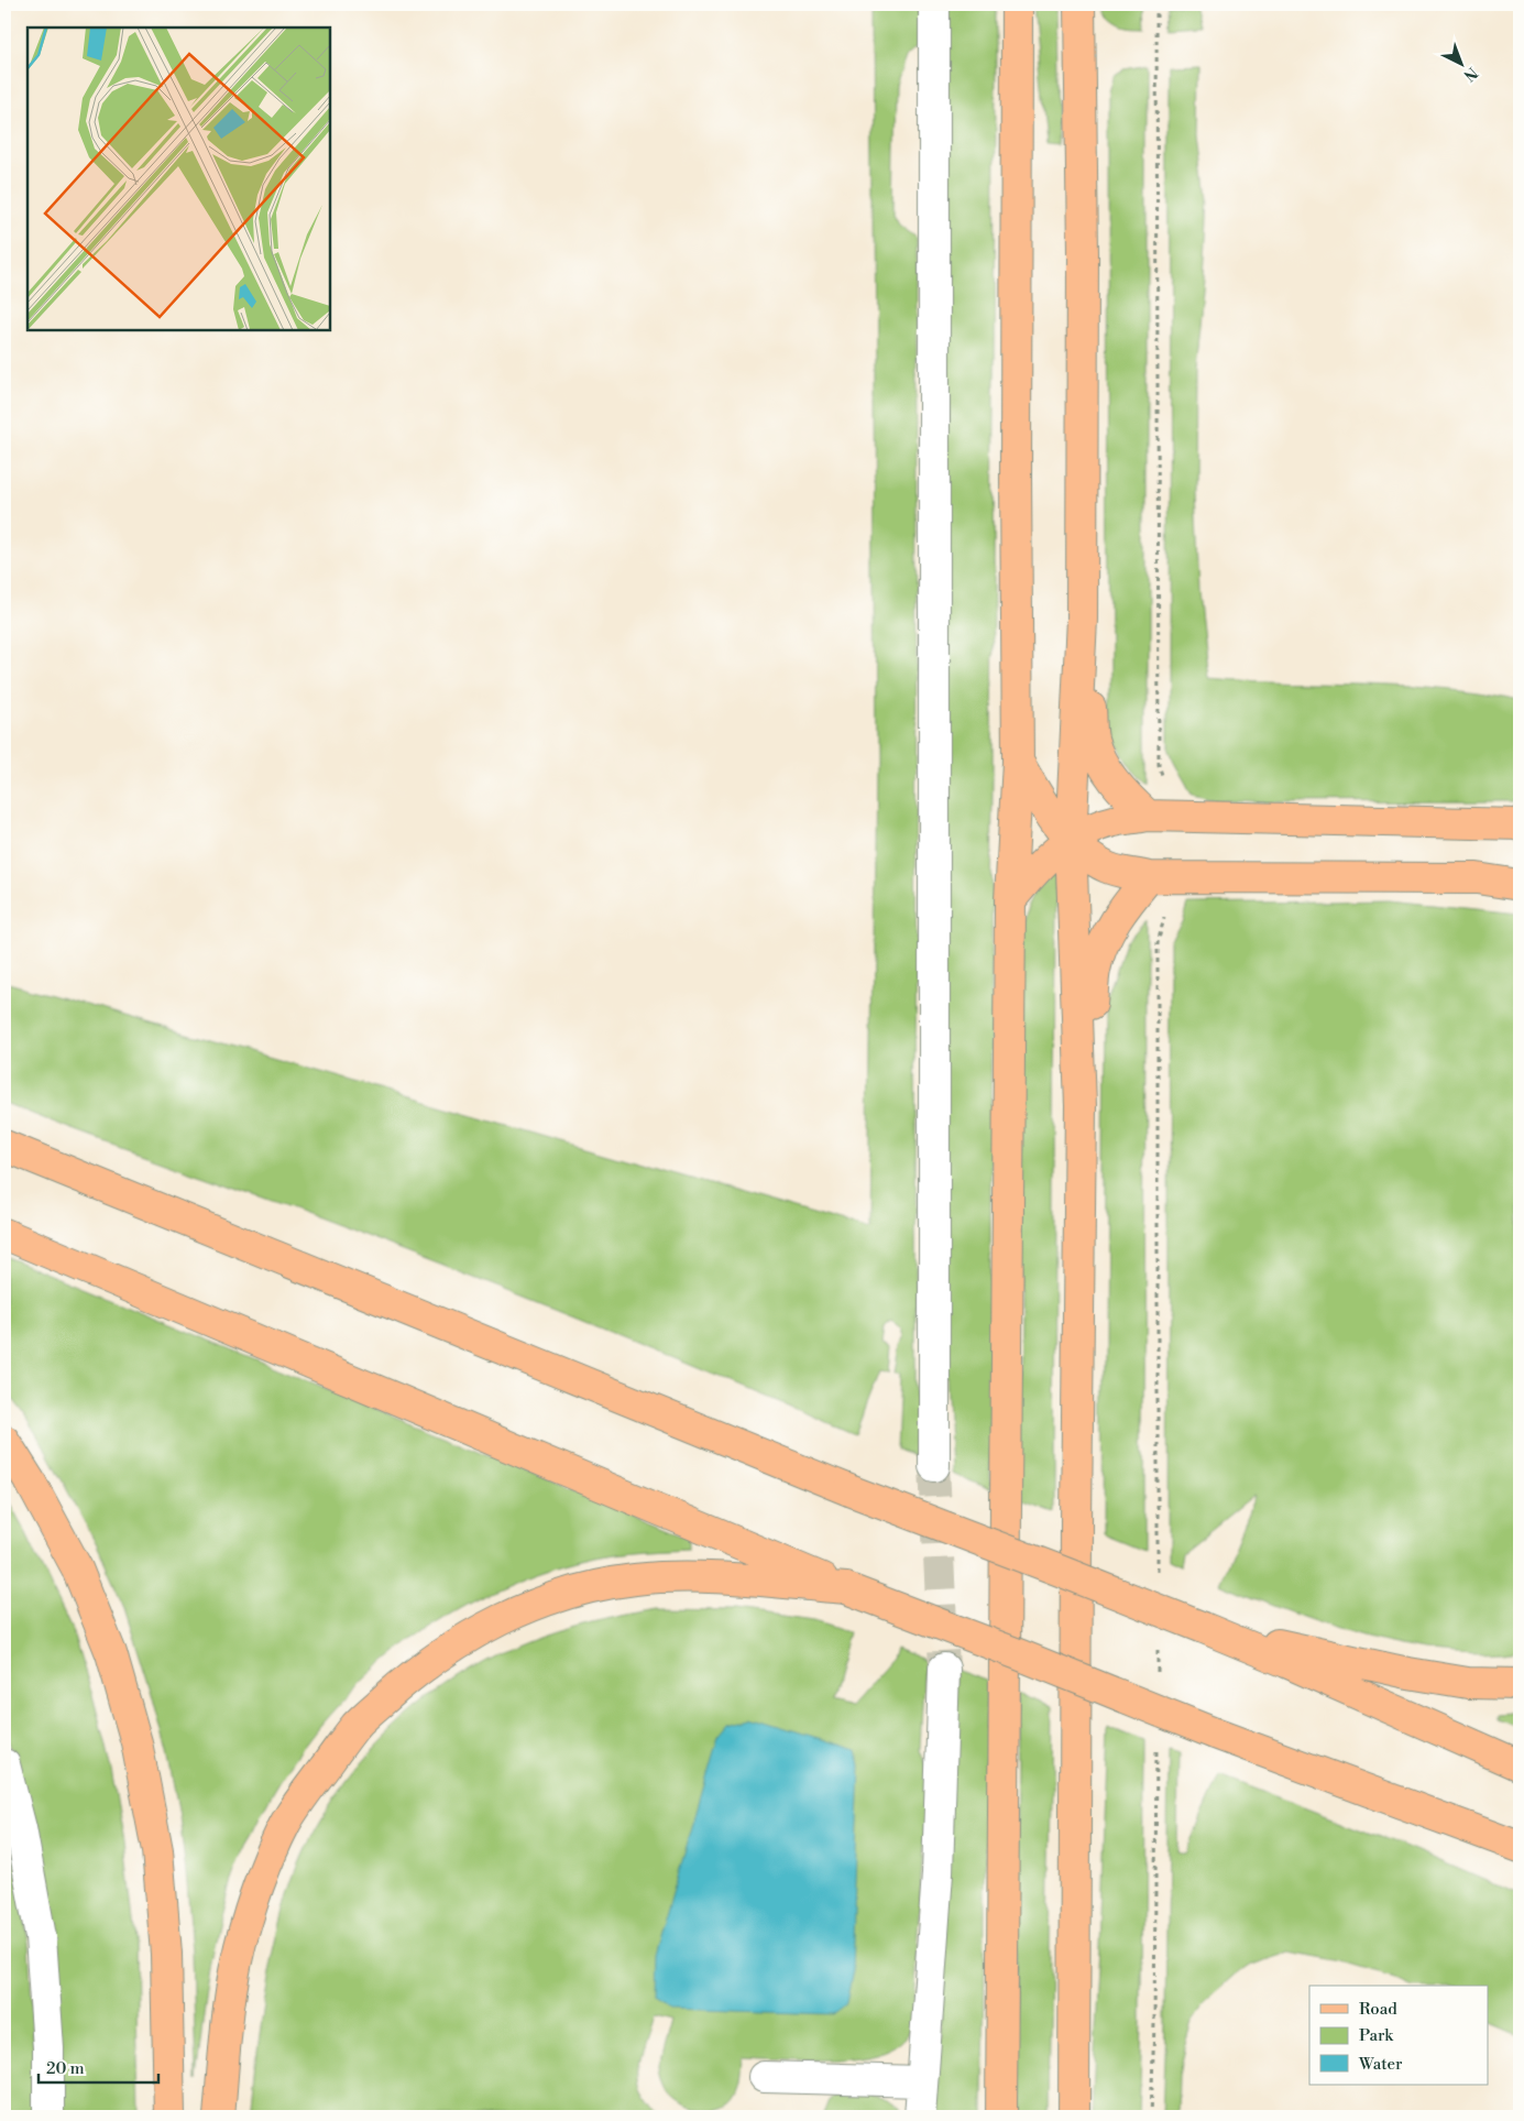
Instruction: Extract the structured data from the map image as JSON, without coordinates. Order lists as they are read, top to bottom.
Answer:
{
  "legend": ["Road", "Park", "Water"],
  "scale_bar": "20 m",
  "north": "bottom right"
}
